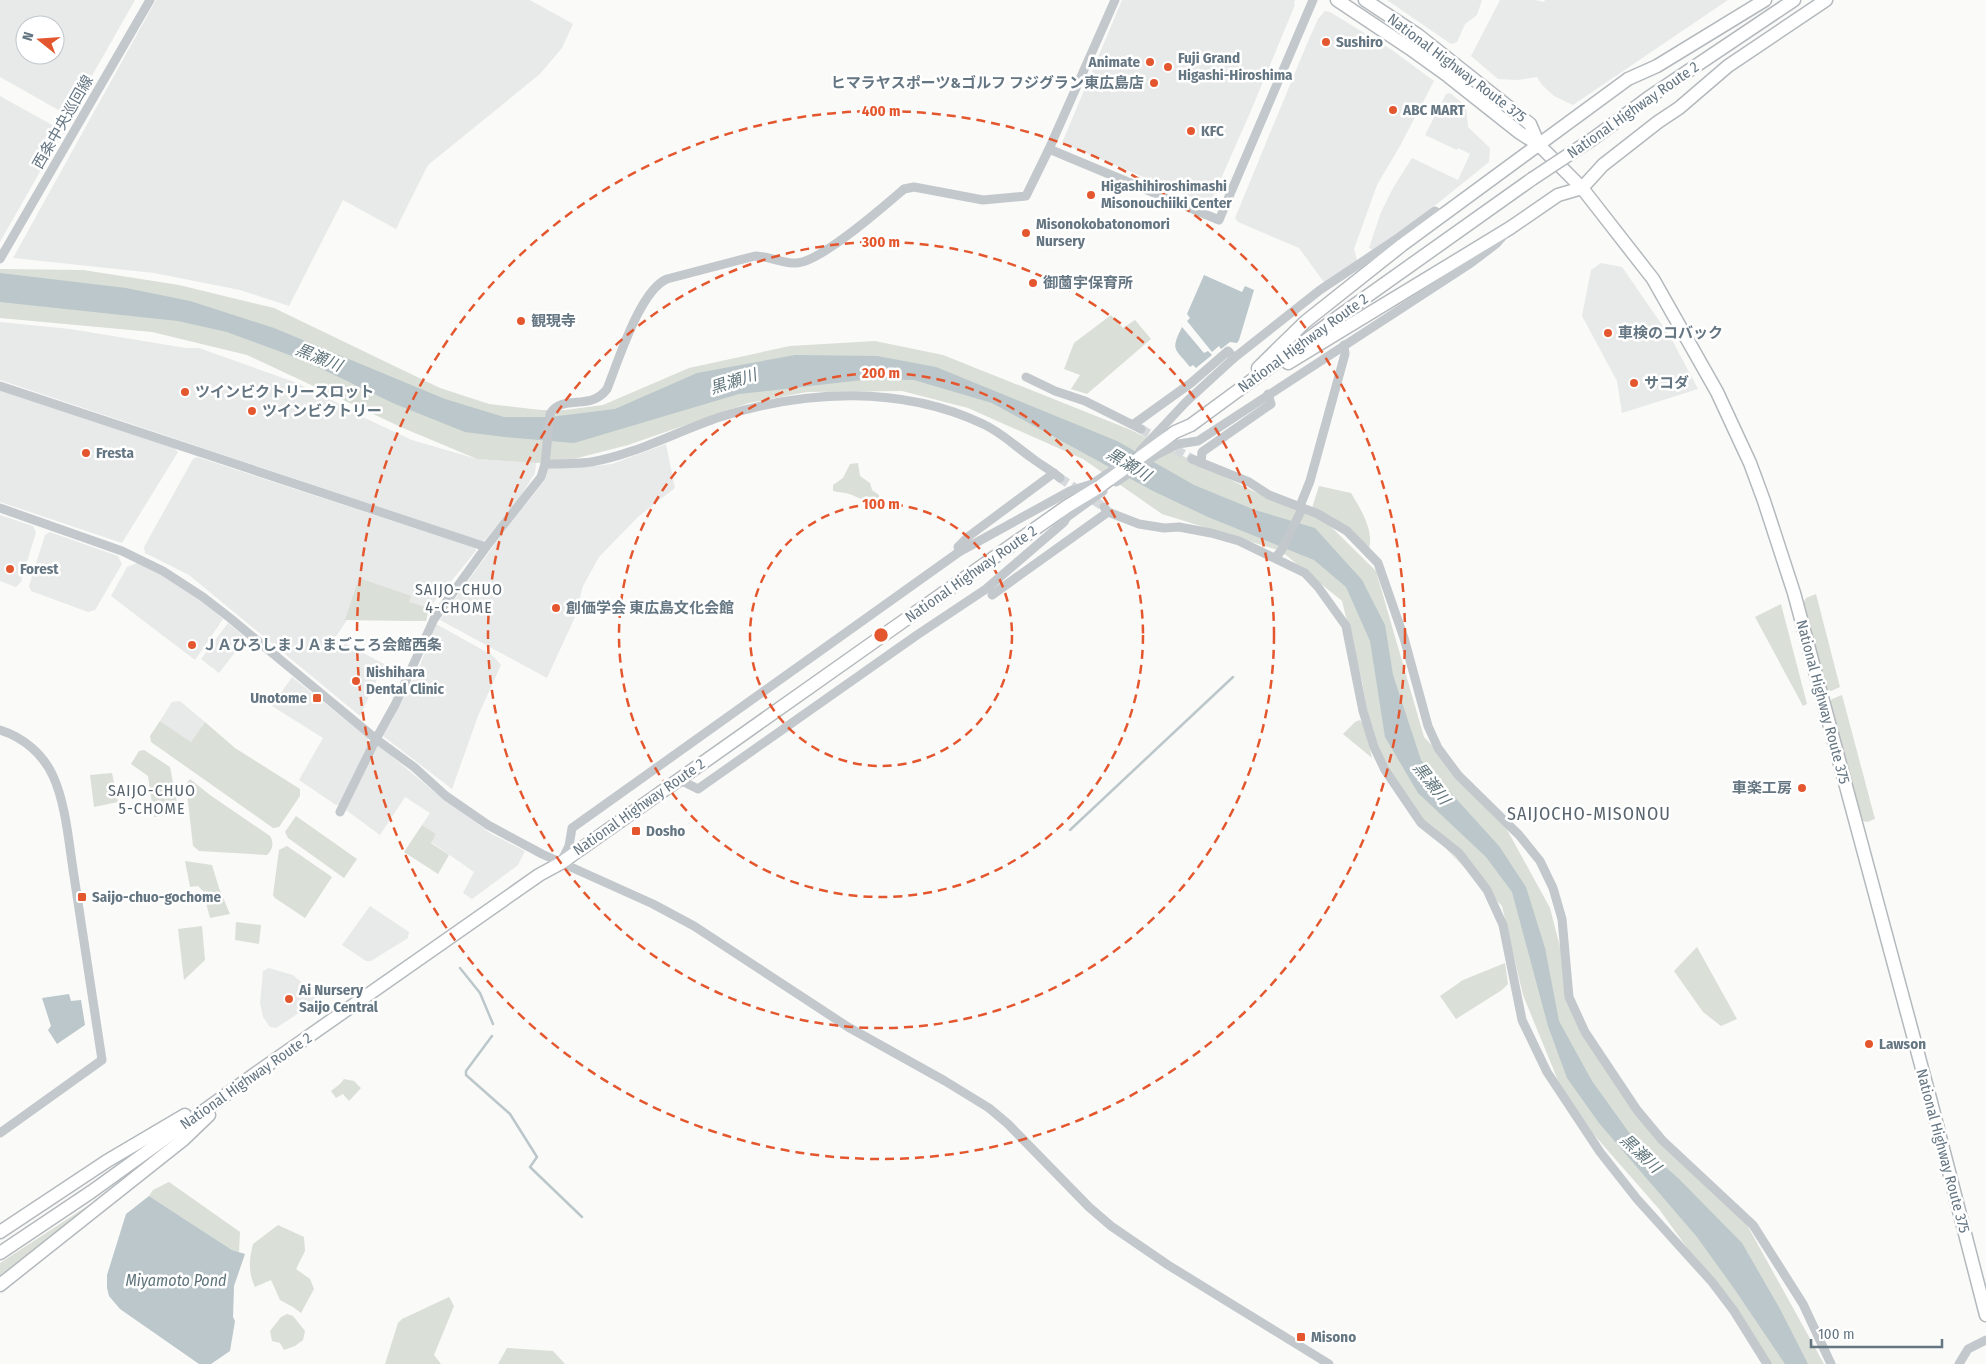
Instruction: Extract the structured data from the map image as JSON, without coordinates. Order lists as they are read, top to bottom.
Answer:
{
  "streets": {
    "highway": ["National Highway Route 375", "National Highway Route 2"],
    "street": ["西条中央巡回線"]
  },
  "districts": ["SAIJO-CHUO 4-CHOME", "SAIJO-CHUO 5-CHOME", "SAIJOCHO-MISONOU"],
  "water": ["黒瀬川", "Miyamoto Pond"],
  "places": {
    "other": [
      "Sushiro",
      "Animate",
      "Fuji Grand Higashi-Hiroshima",
      "ヒマラヤスポーツ&ゴルフ フジグラン東広島店",
      "ABC MART",
      "KFC",
      "Higashihiroshimashi Misonouchiiki Center",
      "Misonokobatonomori Nursery",
      "御薗宇保育所",
      "観現寺",
      "車検のコバック",
      "サコダ",
      "ツインビクトリースロット",
      "ツインビクトリー",
      "Fresta",
      "Forest",
      "創価学会 東広島文化会館",
      "ＪＡひろしまＪＡまごころ会館西条",
      "Nishihara Dental Clinic",
      "車楽工房",
      "Ai Nursery Saijo Central",
      "Lawson"
    ],
    "transit": [
      "Unotome",
      "Dosho",
      "Saijo-chuo-gochome",
      "Misono"
    ]
  },
  "scale_bar": "100 m",
  "north": "left",
  "rings": [
    "400 m",
    "300 m",
    "200 m",
    "100 m"
  ]
}
